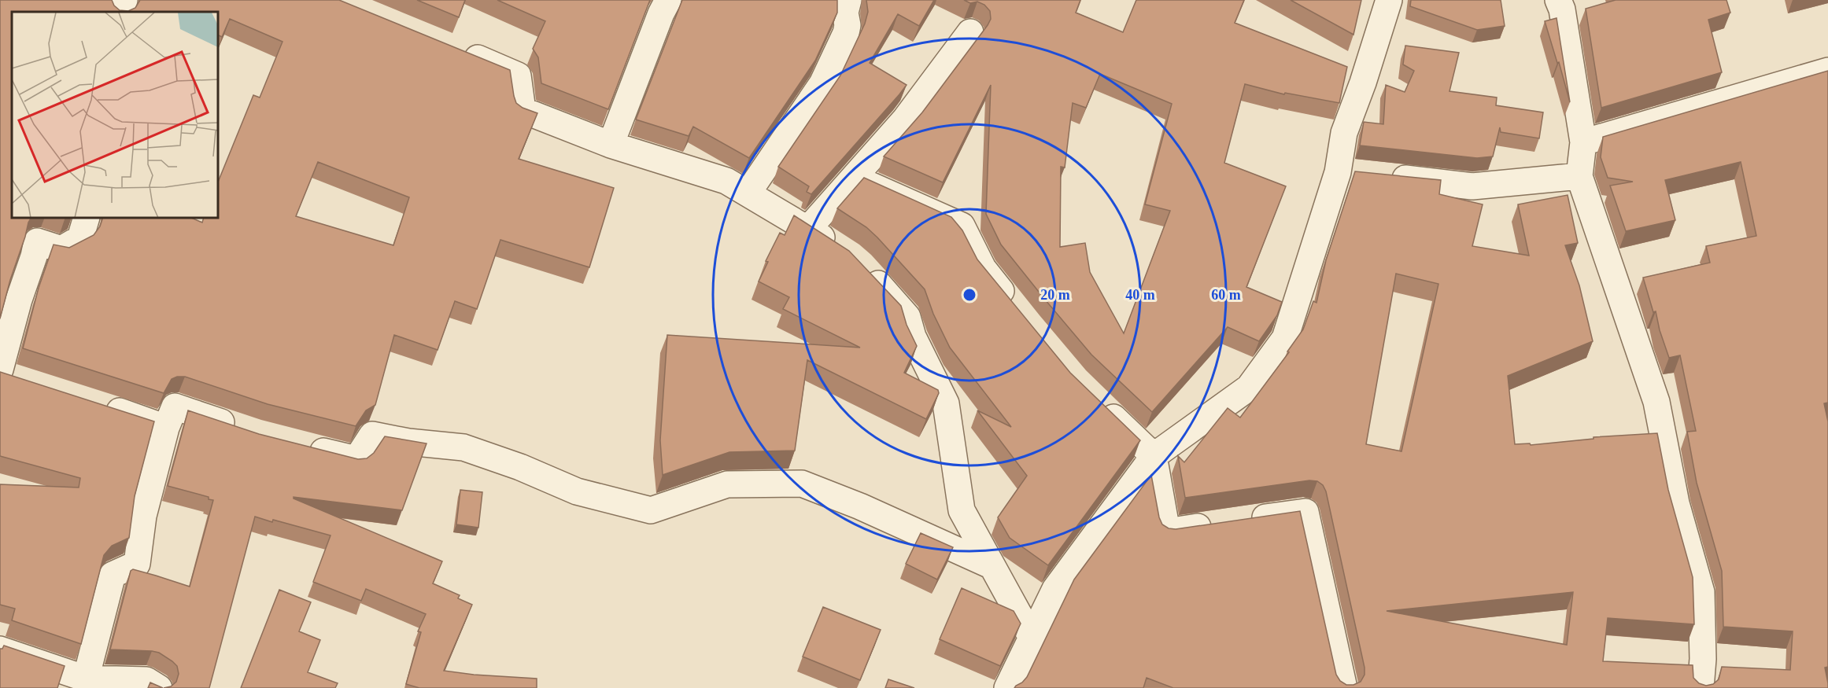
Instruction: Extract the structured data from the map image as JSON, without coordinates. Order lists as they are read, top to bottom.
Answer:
{
  "rings": ["20 m", "40 m", "60 m"]
}
